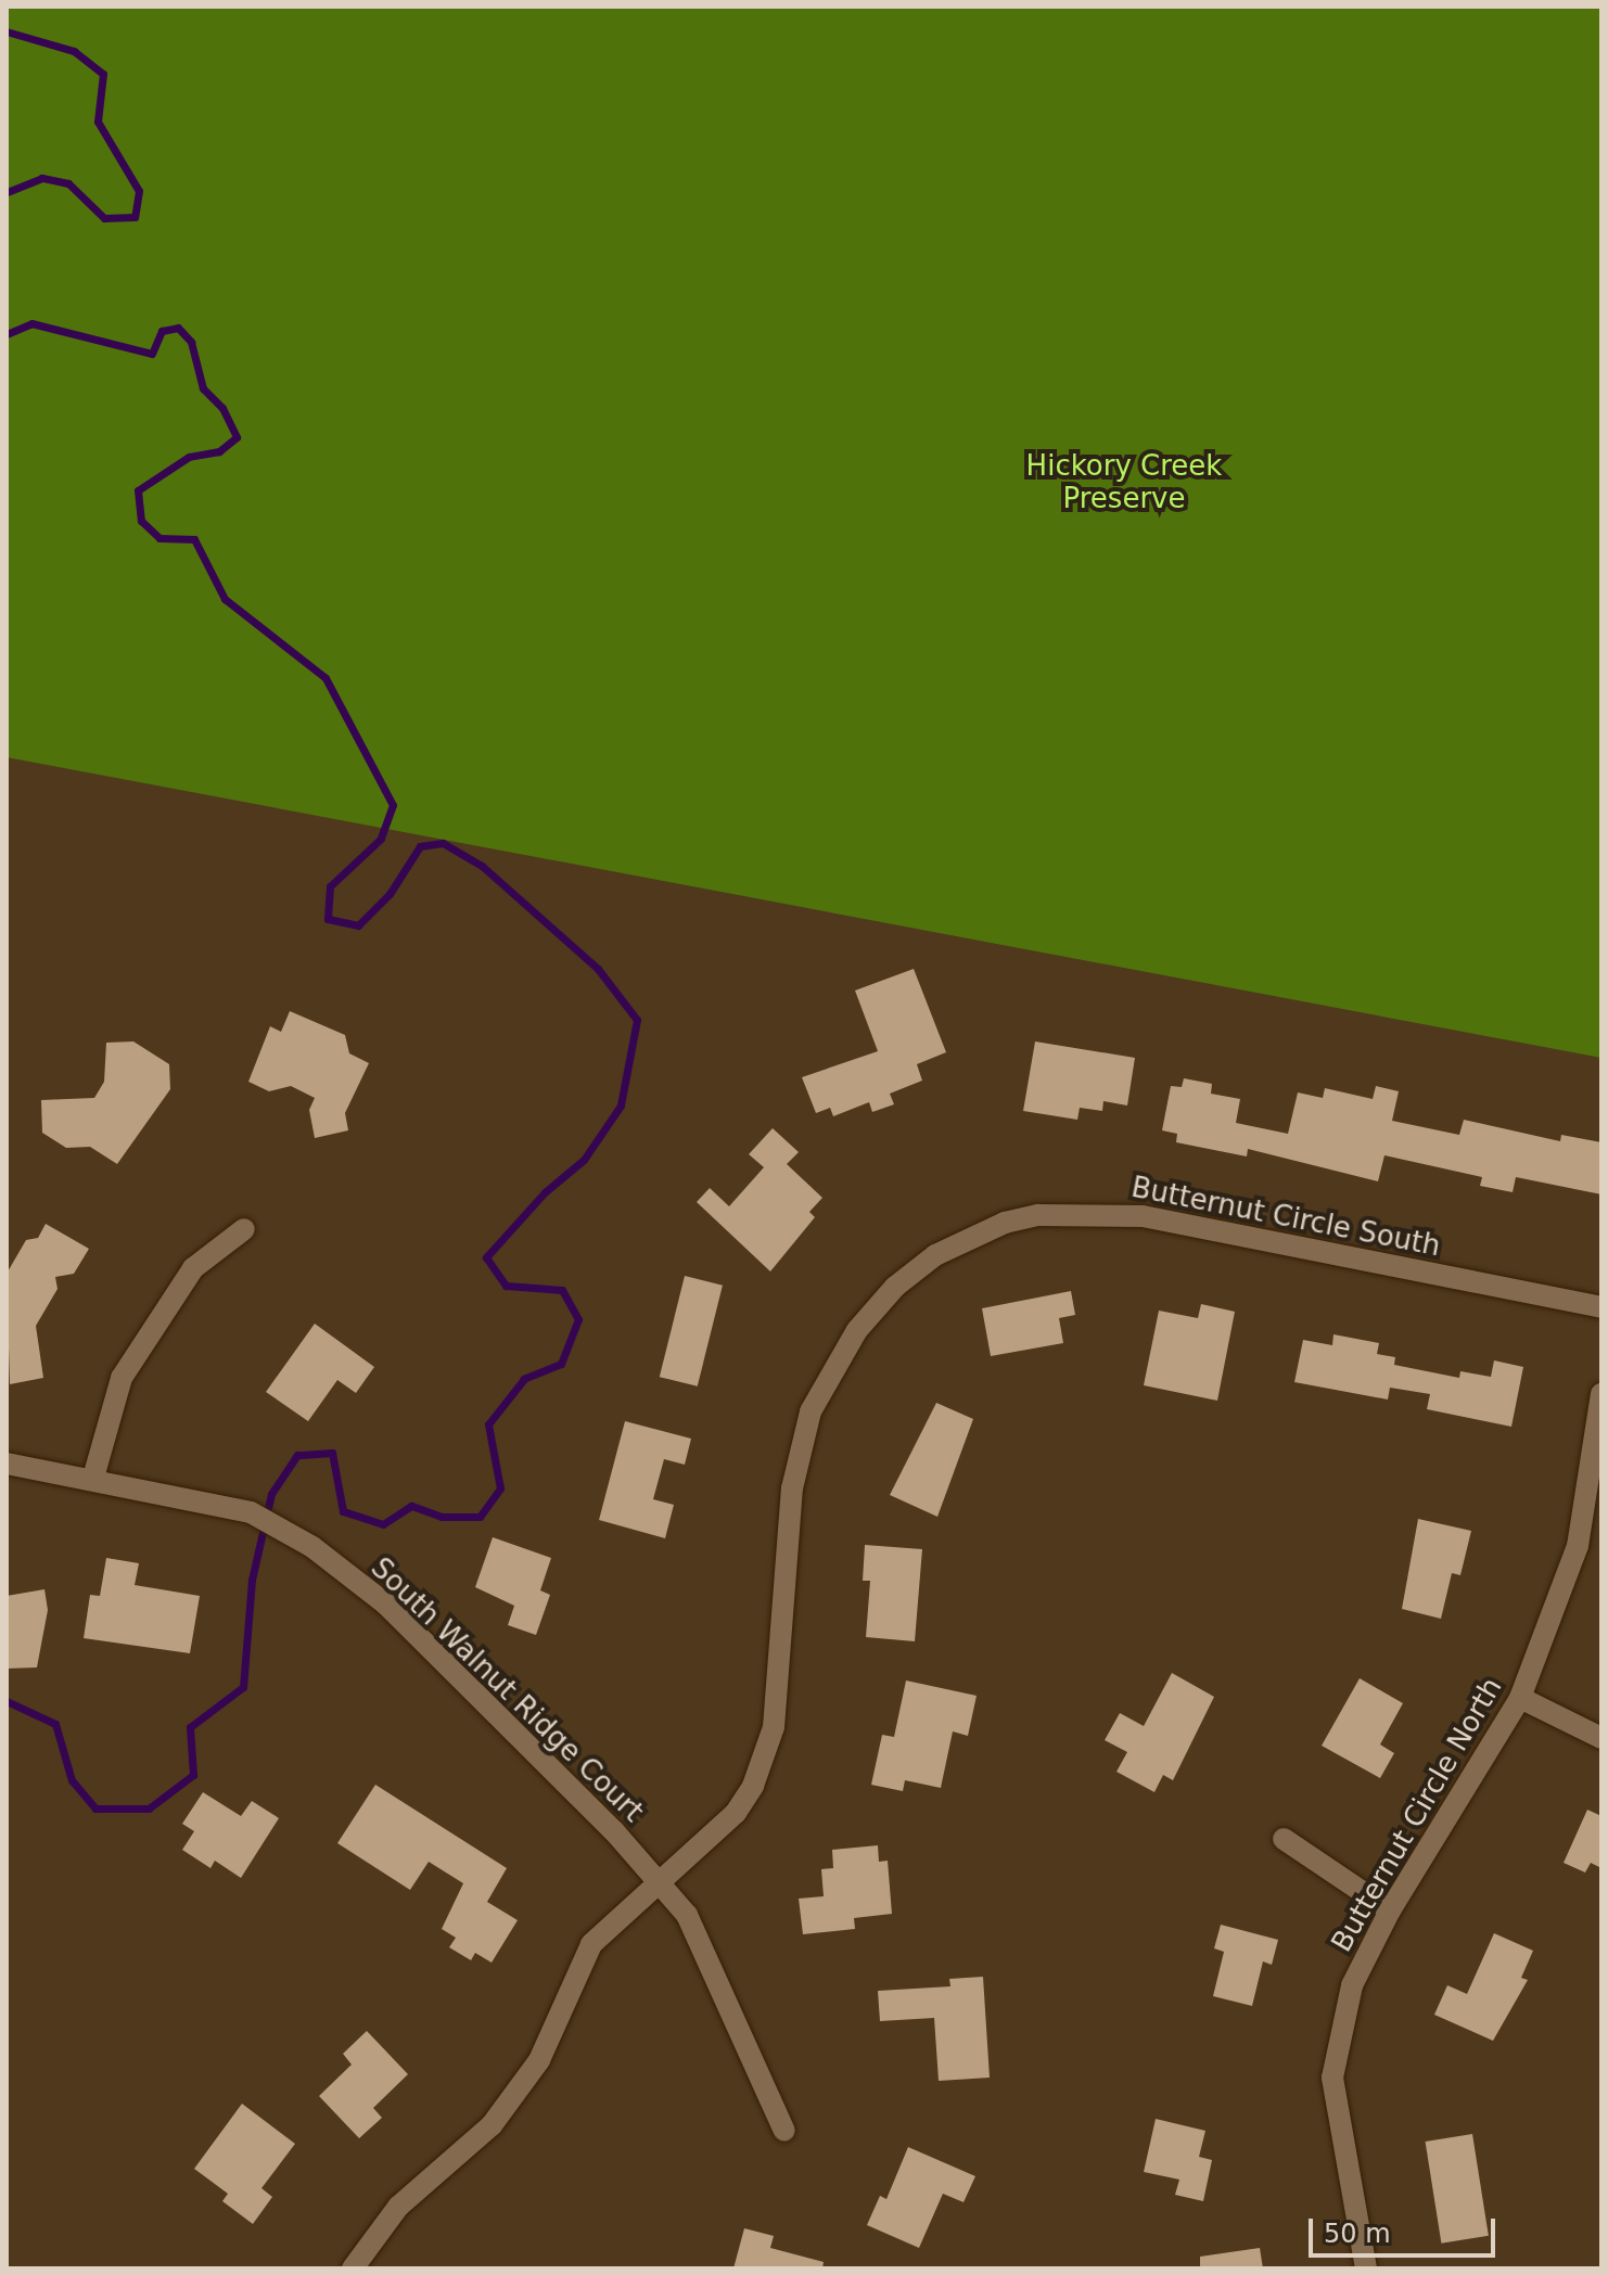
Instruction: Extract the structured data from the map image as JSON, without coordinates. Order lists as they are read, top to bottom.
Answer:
{
  "streets": {
    "street": ["Butternut Circle South", "South Walnut Ridge Court", "Butternut Circle North"]
  },
  "crossings": [
    ["Butternut Circle South", "South Walnut Ridge Court"]
  ],
  "parks": ["Hickory Creek Preserve"],
  "scale_bar": "50 m"
}
